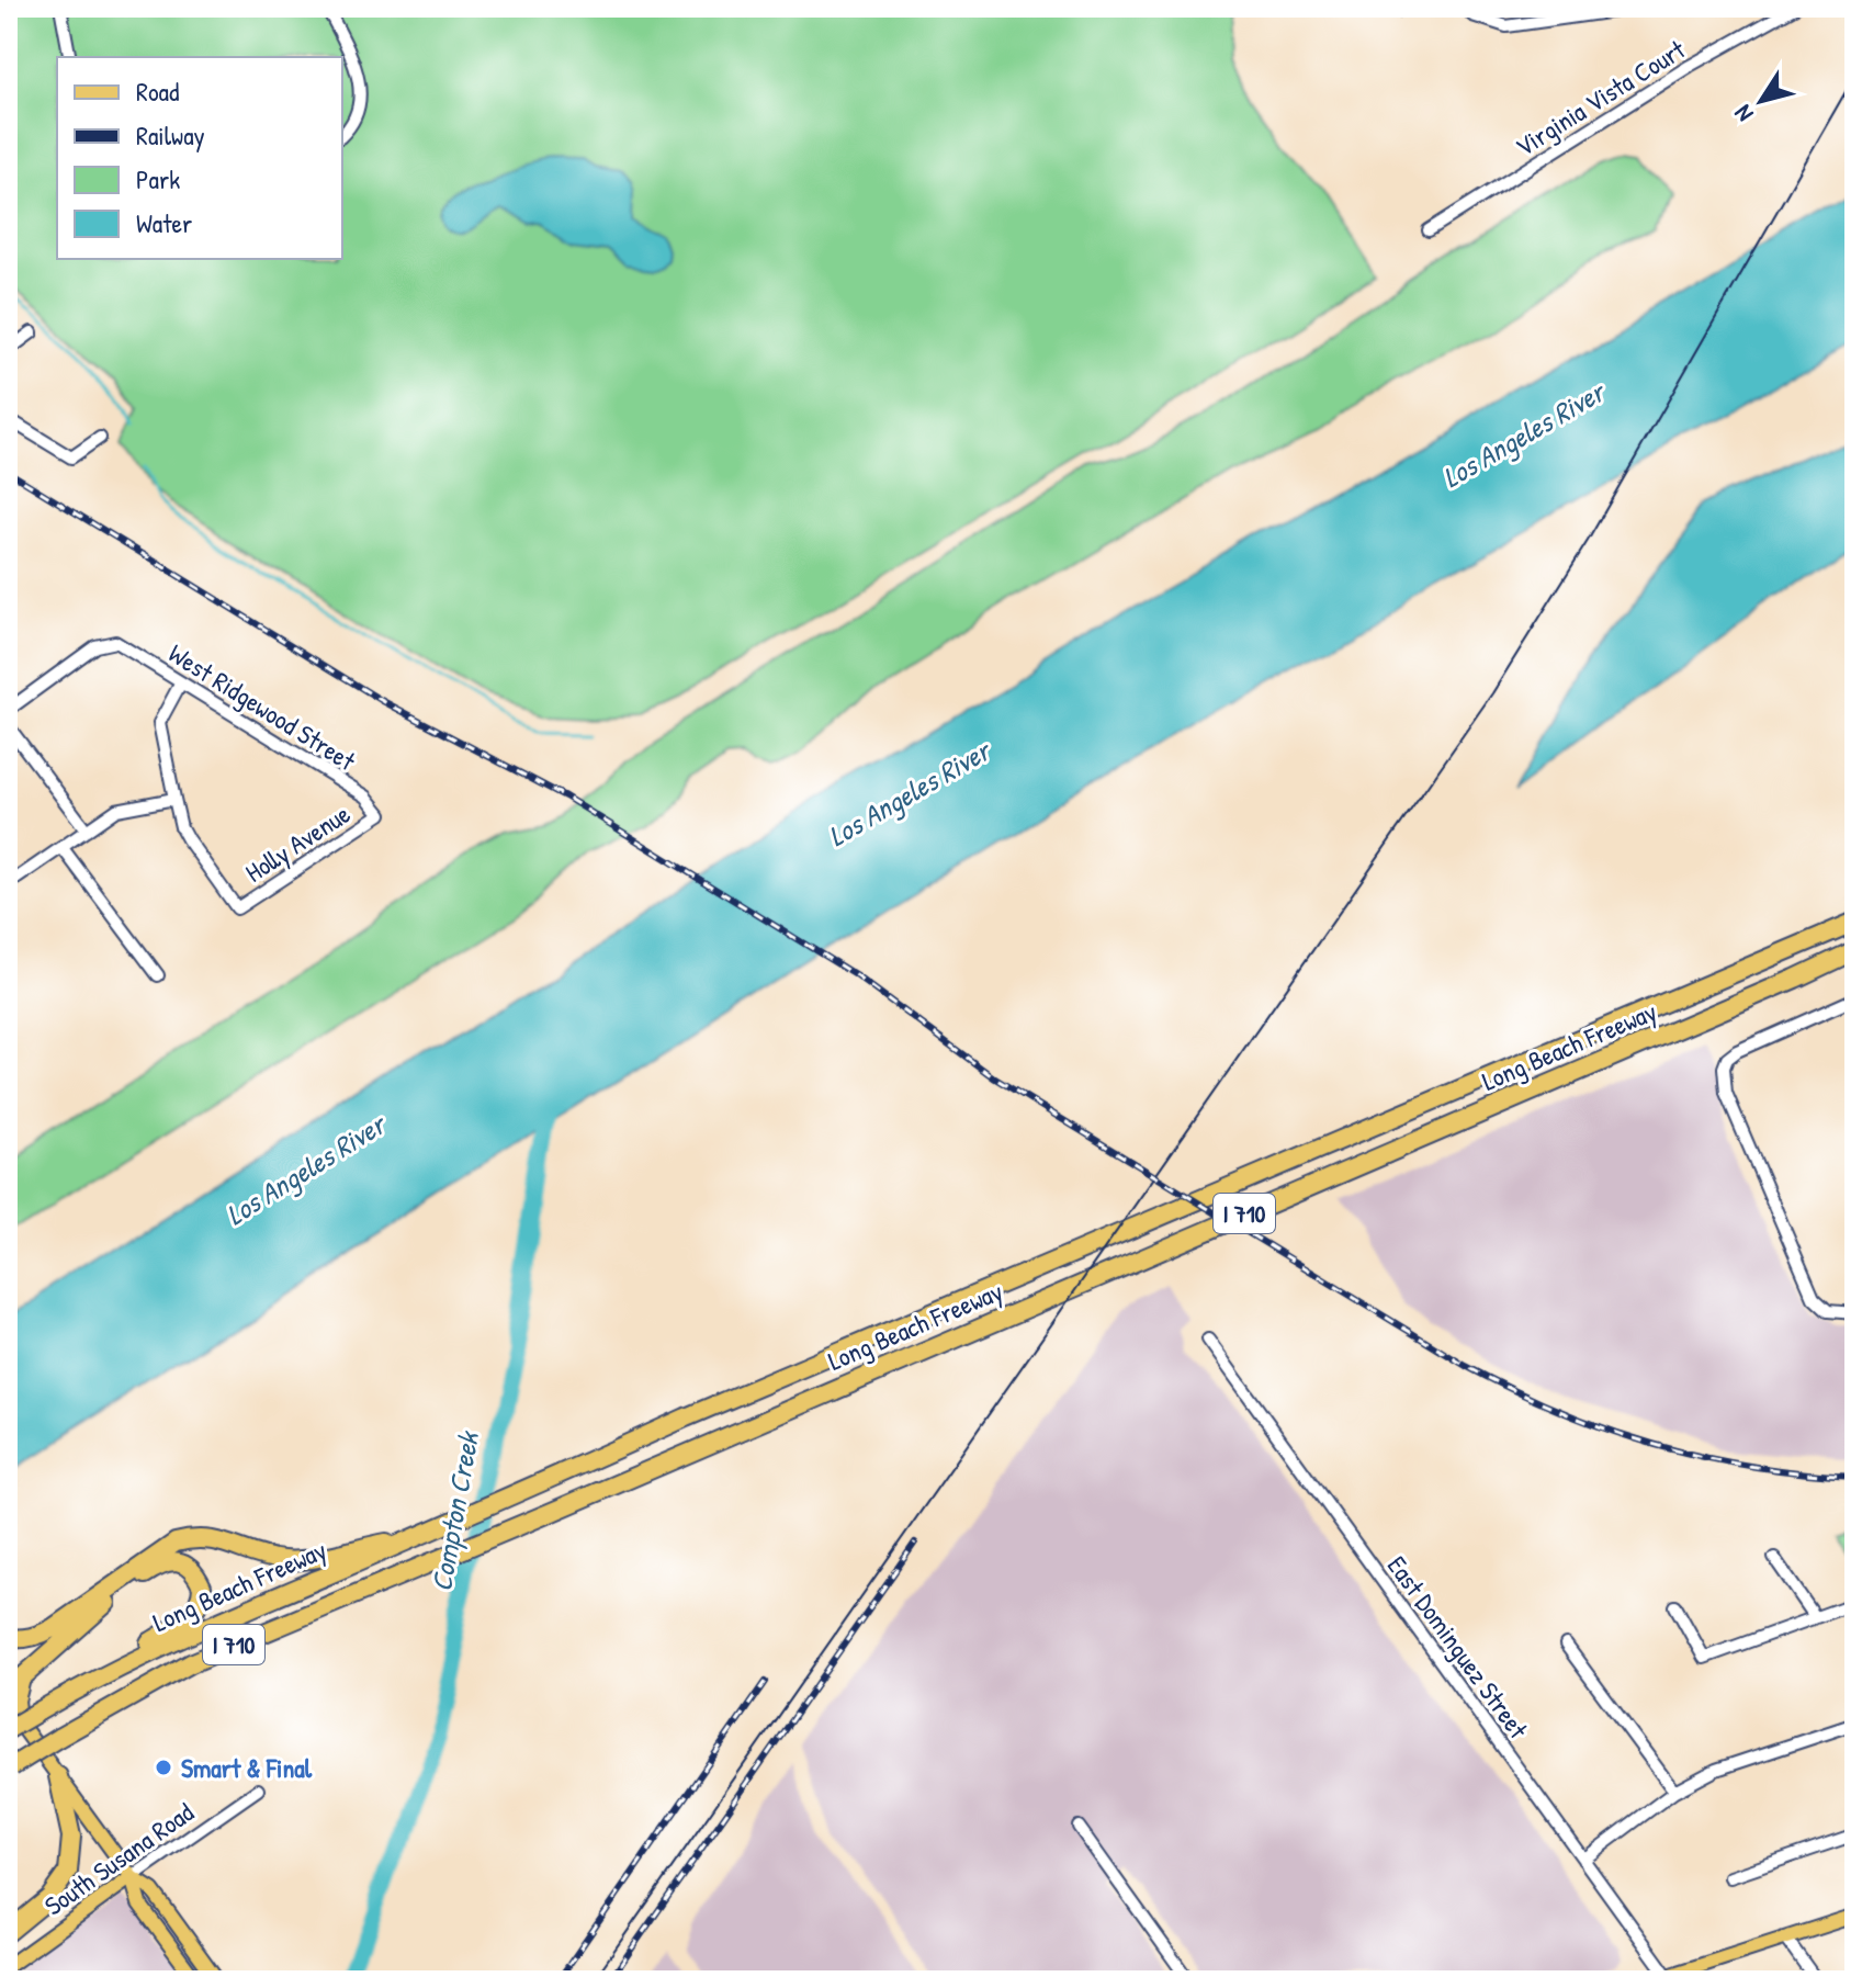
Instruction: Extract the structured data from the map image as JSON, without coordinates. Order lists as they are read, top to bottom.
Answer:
{
  "streets": {
    "highway": ["Long Beach Freeway", "I 710"],
    "main road": ["South Susana Road"],
    "street": [
      "Virginia Vista Court",
      "West Ridgewood Street",
      "Holly Avenue",
      "East Dominguez Street"
    ]
  },
  "crossings": [
    ["West Ridgewood Street", "Holly Avenue"]
  ],
  "water": ["Los Angeles River", "Compton Creek"],
  "places": ["Smart & Final"],
  "legend": [
    "Road",
    "Railway",
    "Park",
    "Water"
  ],
  "north": "bottom left"
}
